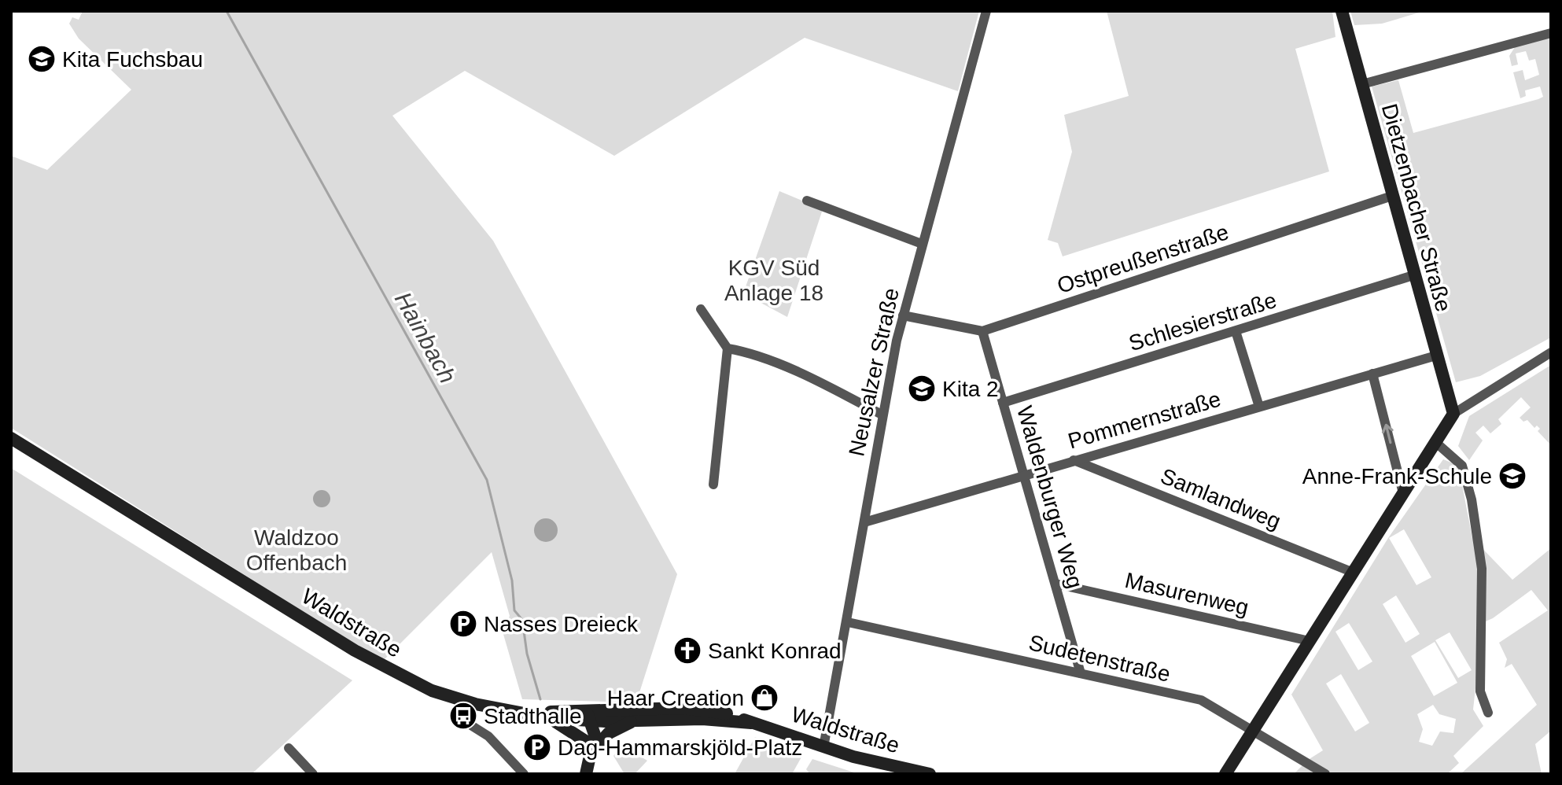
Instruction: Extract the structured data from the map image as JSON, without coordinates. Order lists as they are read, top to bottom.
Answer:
{
  "streets": {
    "main road": ["Dietzenbacher Straße", "Waldstraße"],
    "street": [
      "Ostpreußenstraße",
      "Schlesierstraße",
      "Neusalzer Straße",
      "Pommernstraße",
      "Waldenburger Weg",
      "Samlandweg",
      "Masurenweg",
      "Sudetenstraße"
    ]
  },
  "crossings": [
    ["Dietzenbacher Straße", "Ostpreußenstraße"],
    ["Dietzenbacher Straße", "Schlesierstraße"],
    ["Dietzenbacher Straße", "Pommernstraße"],
    ["Ostpreußenstraße", "Neusalzer Straße"],
    ["Ostpreußenstraße", "Waldenburger Weg"],
    ["Schlesierstraße", "Waldenburger Weg"],
    ["Neusalzer Straße", "Pommernstraße"],
    ["Neusalzer Straße", "Waldstraße"],
    ["Neusalzer Straße", "Sudetenstraße"],
    ["Pommernstraße", "Waldenburger Weg"],
    ["Pommernstraße", "Samlandweg"],
    ["Waldenburger Weg", "Masurenweg"],
    ["Waldenburger Weg", "Sudetenstraße"]
  ],
  "water": ["Hainbach"],
  "parks": ["KGV Süd Anlage 18", "Waldzoo Offenbach"],
  "places": {
    "school or university": ["Kita Fuchsbau", "Kita 2", "Anne-Frank-Schule"],
    "parking": ["Nasses Dreieck", "Dag-Hammarskjöld-Platz"],
    "church": ["Sankt Konrad"],
    "shop": ["Haar Creation"],
    "bus stop": ["Stadthalle"]
  }
}
